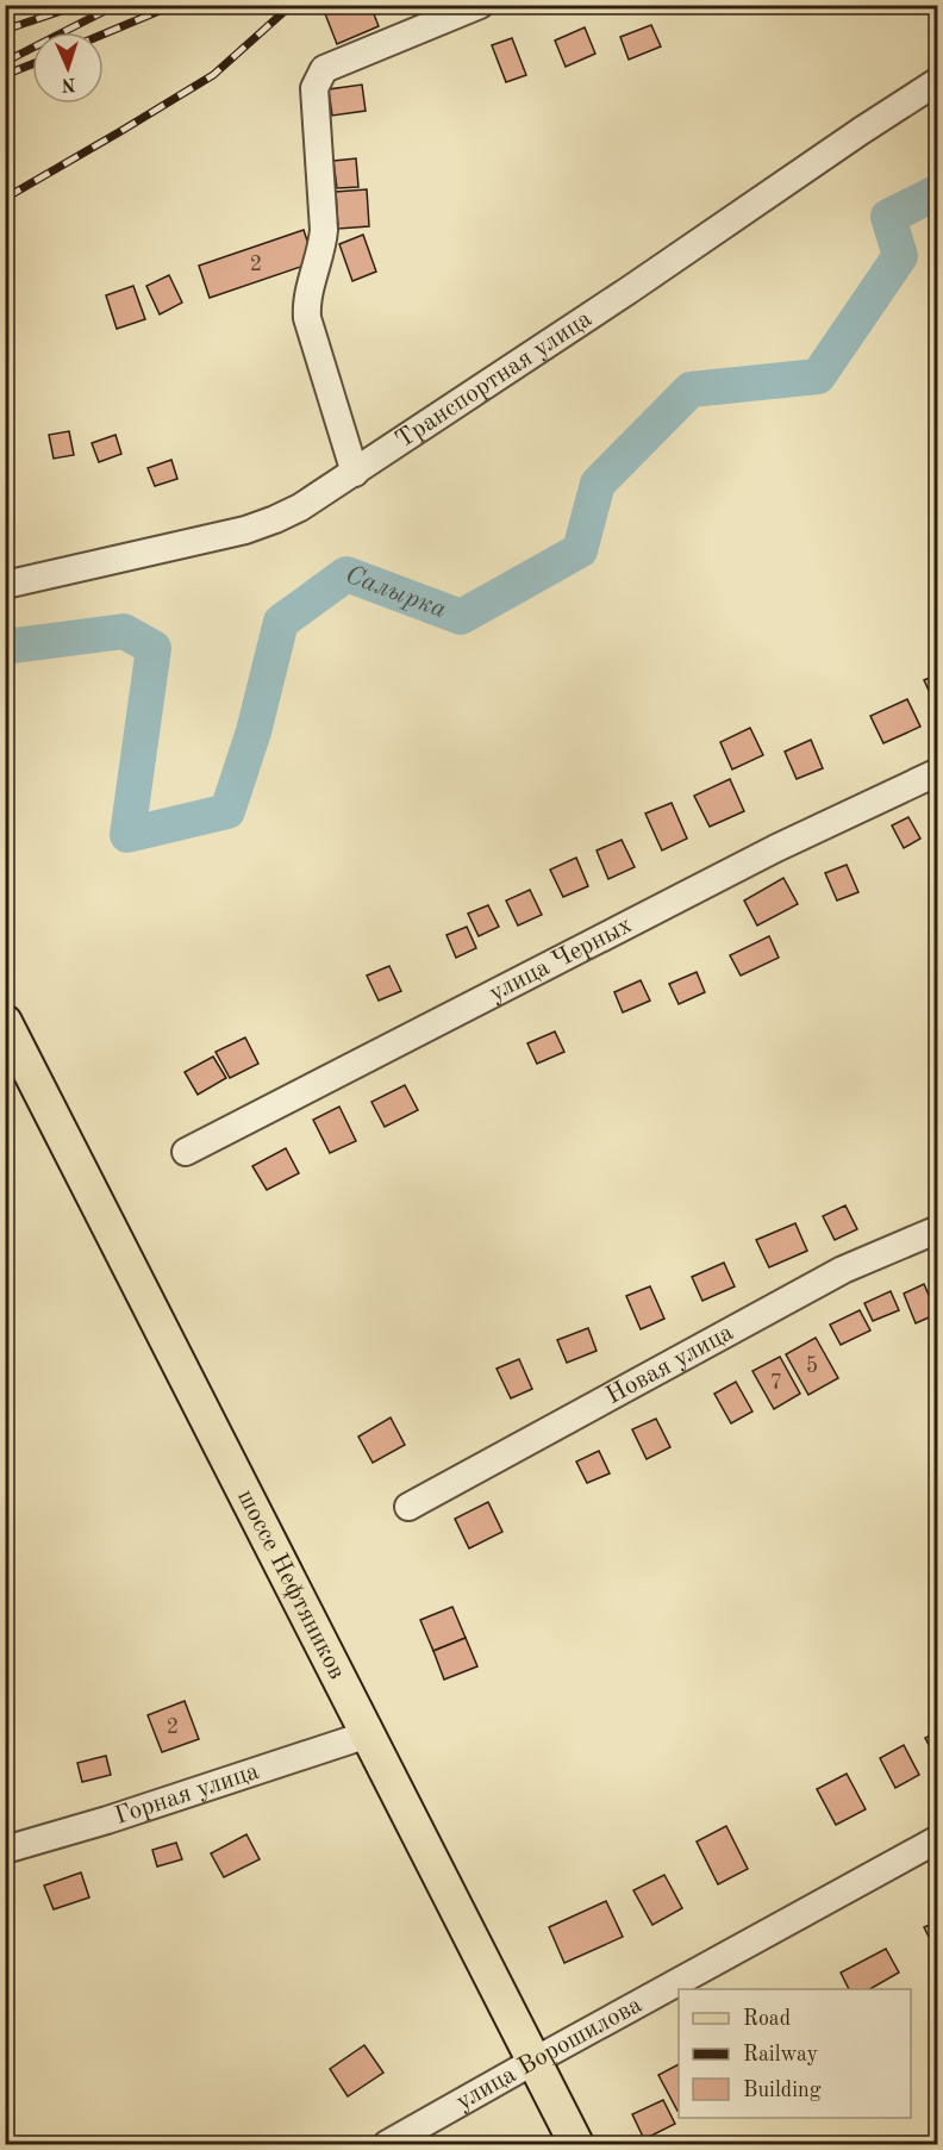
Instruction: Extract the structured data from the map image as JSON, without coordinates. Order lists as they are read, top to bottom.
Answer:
{
  "streets": {
    "main road": ["шоссе Нефтяников"],
    "street": [
      "Транспортная улица",
      "улица Черных",
      "Новая улица",
      "Горная улица",
      "улица Ворошилова"
    ]
  },
  "crossings": [
    ["шоссе Нефтяников", "Горная улица"],
    ["шоссе Нефтяников", "улица Ворошилова"]
  ],
  "water": ["Салырка"],
  "house_numbers": [
    "2",
    "5",
    "7",
    "2"
  ],
  "legend": ["Road", "Railway", "Building"],
  "north": "bottom"
}
